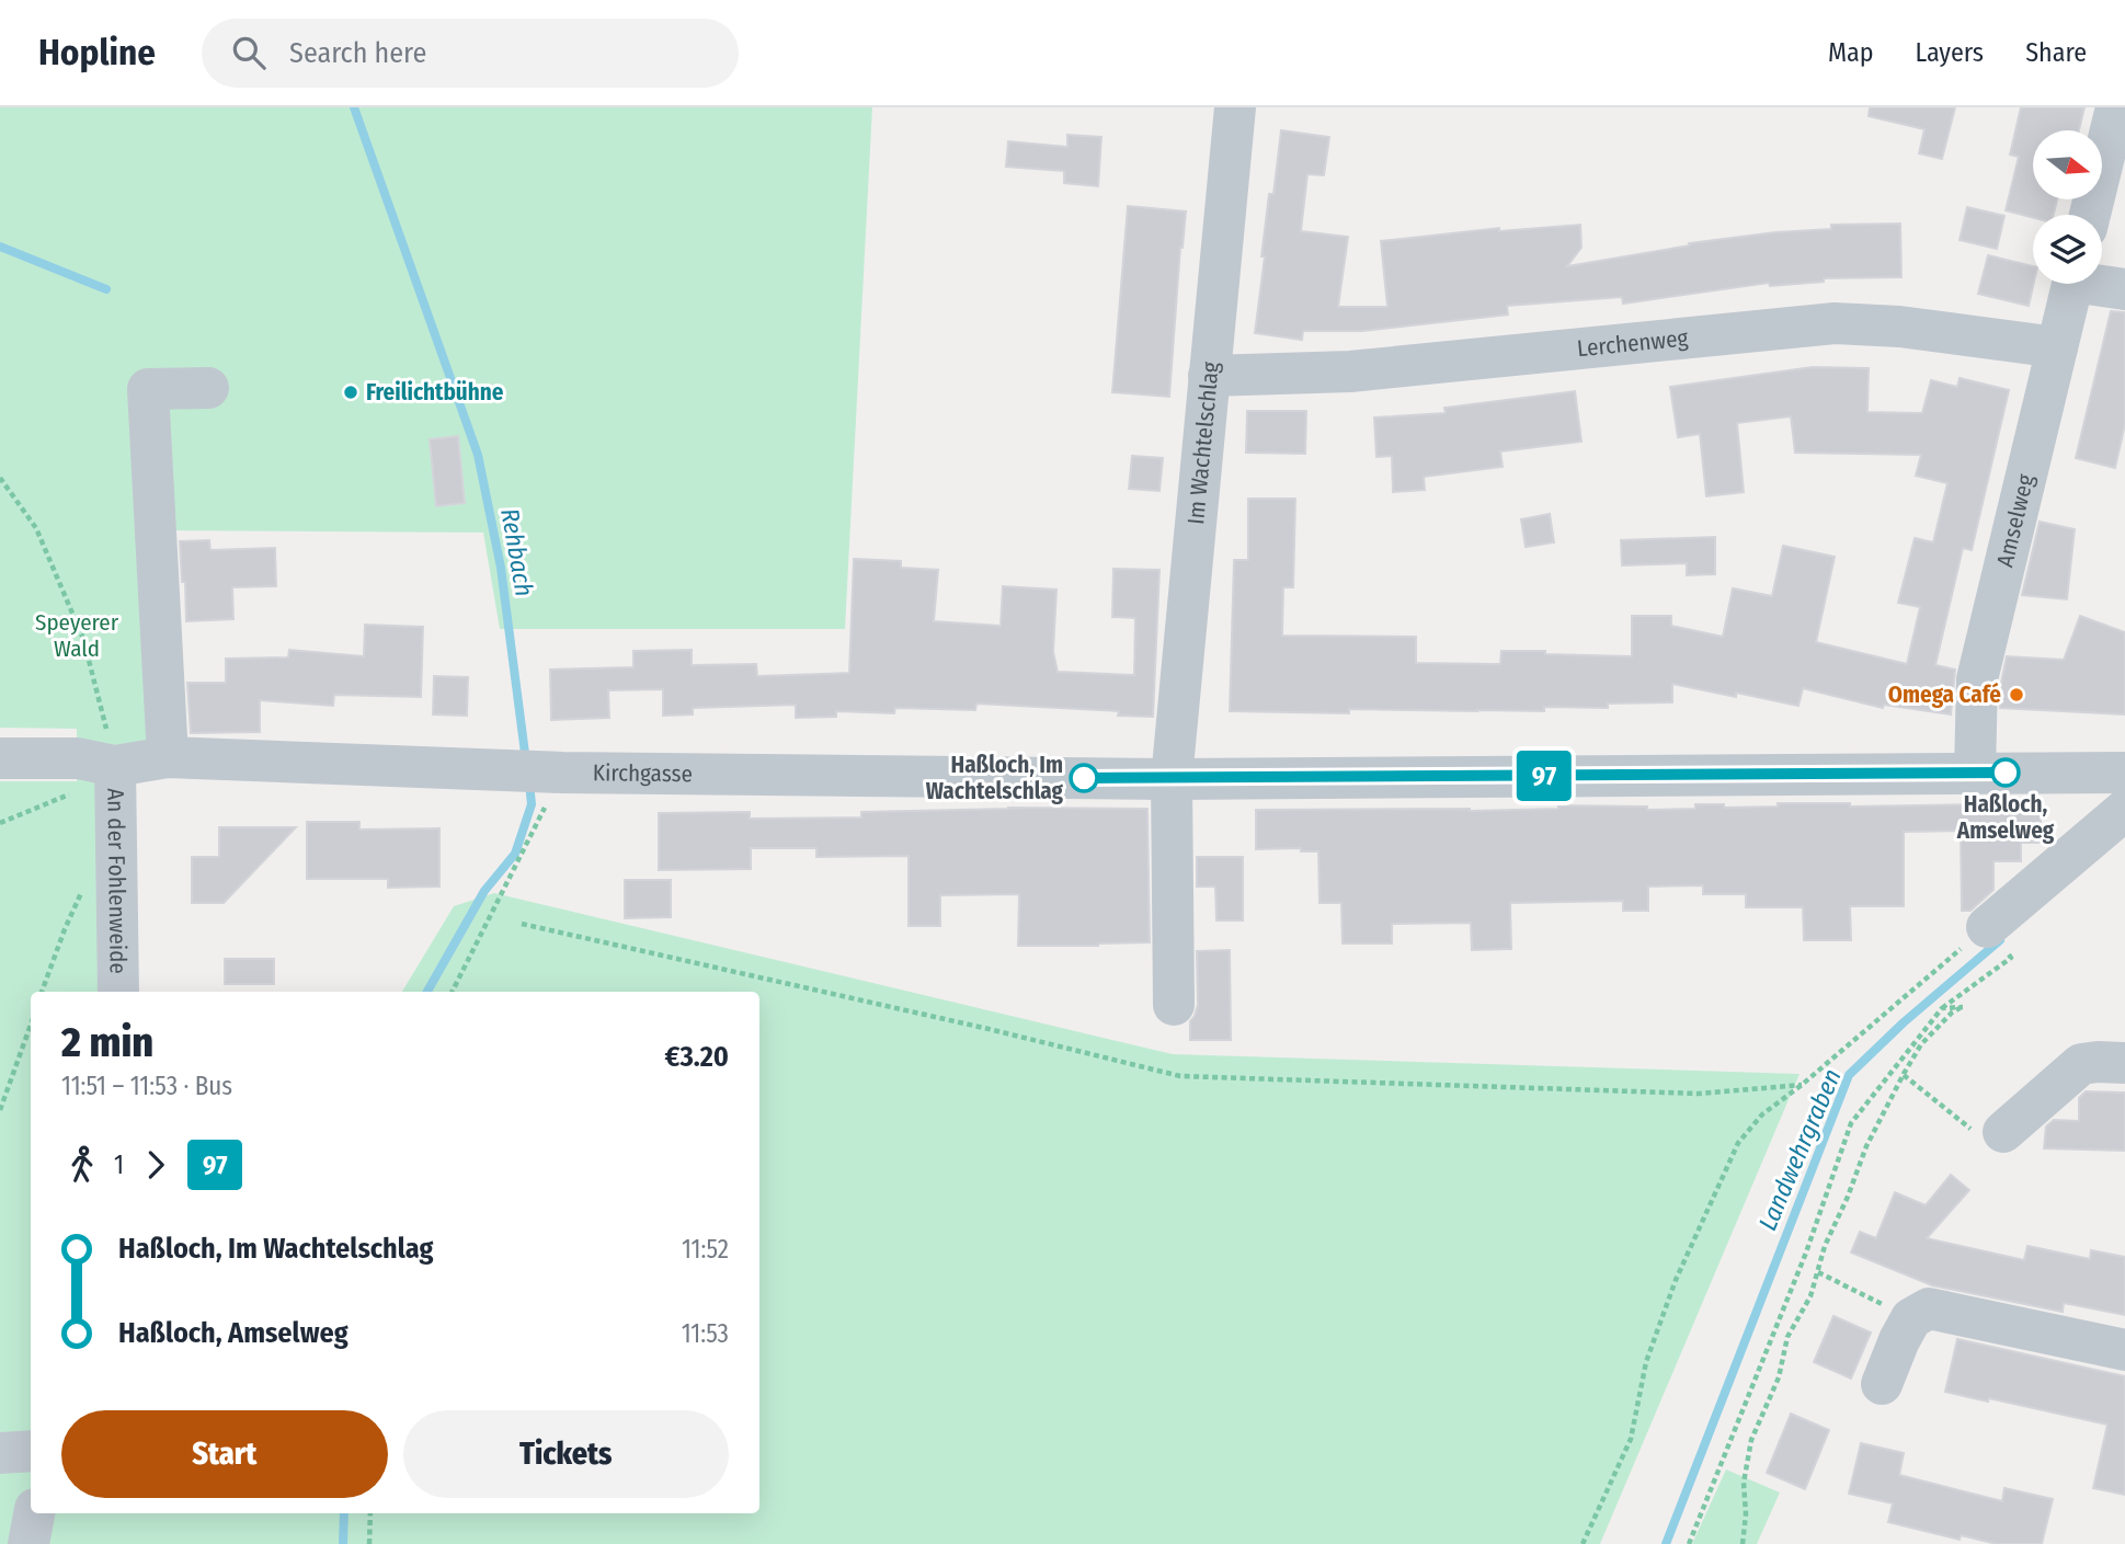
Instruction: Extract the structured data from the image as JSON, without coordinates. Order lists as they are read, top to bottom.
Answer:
{
  "streets": {
    "street": [
      "Lerchenweg",
      "Im Wachtelschlag",
      "Amselweg",
      "Kirchgasse",
      "An der Fohlenweide"
    ]
  },
  "crossings": [
    ["Lerchenweg", "Im Wachtelschlag"],
    ["Lerchenweg", "Amselweg"],
    ["Im Wachtelschlag", "Kirchgasse"],
    ["Amselweg", "Kirchgasse"],
    ["Kirchgasse", "An der Fohlenweide"]
  ],
  "water": ["Rehbach", "Landwehrgraben"],
  "parks": ["Speyerer Wald"],
  "places": [
    "Freilichtbühne",
    "Omega Café",
    "Haßloch, Amselweg",
    "Haßloch, Im Wachtelschlag"
  ],
  "lines": ["bus line 97"],
  "north": "right",
  "page": {
    "header": "Hopline",
    "search": "Search here",
    "nav": ["Map", "Layers", "Share"],
    "on_map": "97",
    "heading": ["2 min", "11:51 – 11:53 · Bus", "€3.20"],
    "legs": ["1", "97"],
    "list": [
      {
        "name": "Haßloch, Im Wachtelschlag",
        "value": "11:52"
      },
      {
        "name": "Haßloch, Amselweg",
        "value": "11:53"
      }
    ],
    "buttons": ["Start", "Tickets"]
  }
}
